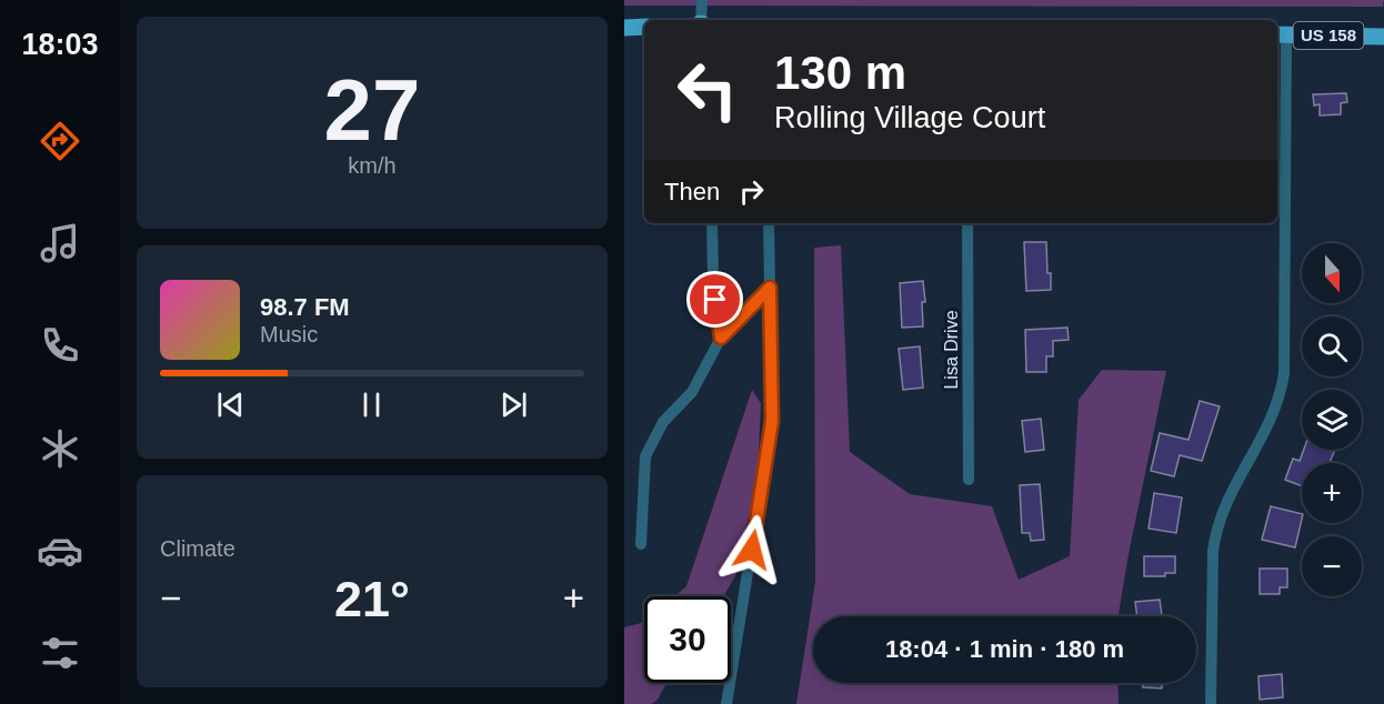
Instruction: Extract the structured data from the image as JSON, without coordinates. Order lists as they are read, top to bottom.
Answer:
{
  "streets": {
    "main road": ["US 158"],
    "street": ["Lisa Drive"]
  },
  "north": "bottom",
  "page": {
    "tabs": "18:03",
    "tile": [
      ["27", "km/h"],
      "Climate"
    ],
    "turn": ["130 m", "Rolling Village Court"],
    "then": "Then",
    "map_buttons": ["+", "−"],
    "song": ["98.7 FM", "Music"],
    "heat": ["−", "21°", "+"],
    "limit": "30",
    "trip": "18:04 · 1 min · 180 m"
  }
}
